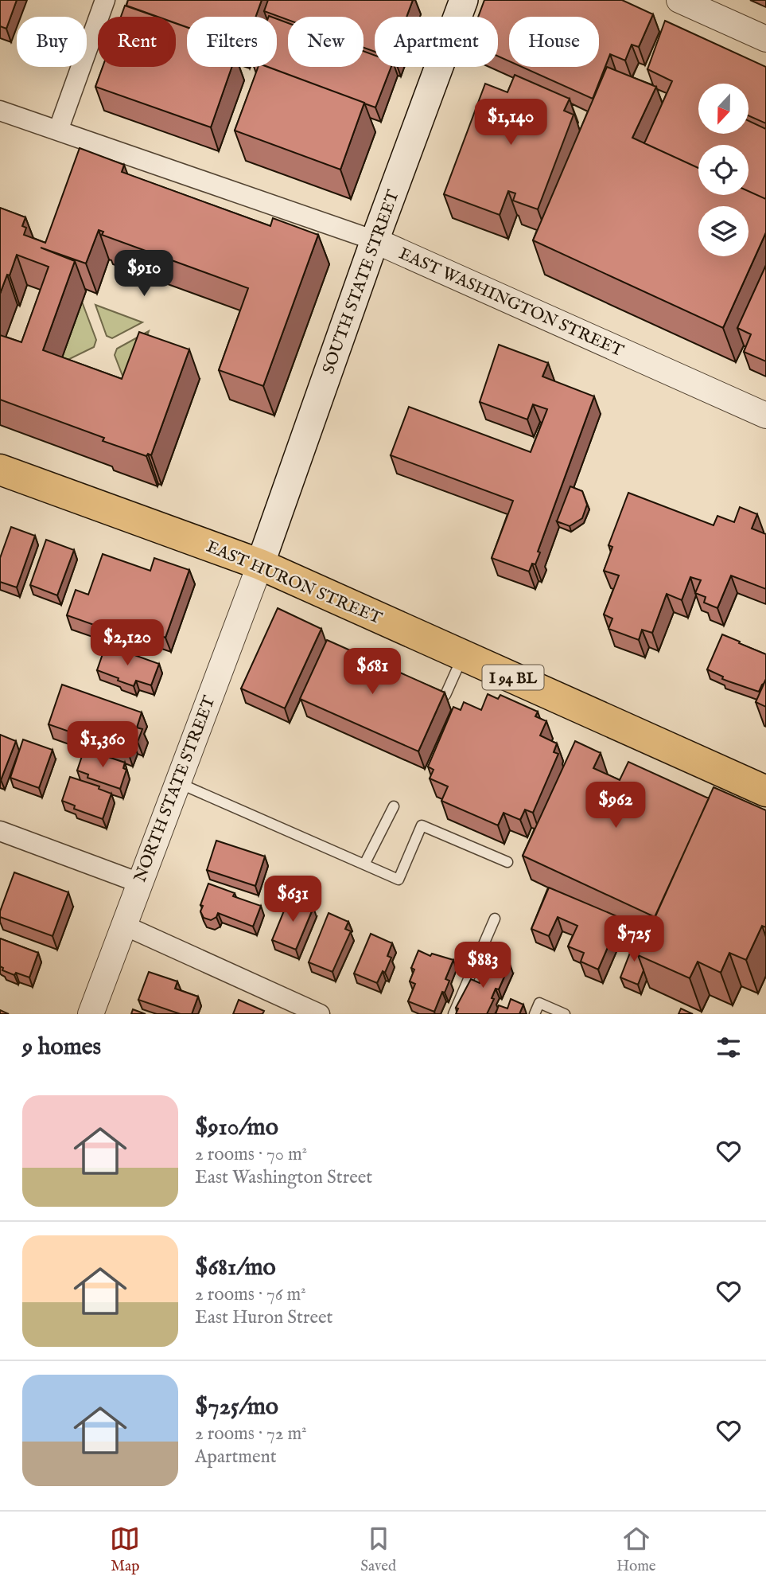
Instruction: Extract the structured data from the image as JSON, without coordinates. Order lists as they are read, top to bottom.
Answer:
{
  "streets": {
    "main road": ["SOUTH STATE STREET", "EAST HURON STREET", "I 94 BL"],
    "street": ["EAST WASHINGTON STREET", "NORTH STATE STREET"]
  },
  "crossings": [
    ["SOUTH STATE STREET", "EAST WASHINGTON STREET"],
    ["SOUTH STATE STREET", "EAST HURON STREET"],
    ["SOUTH STATE STREET", "NORTH STATE STREET"],
    ["EAST HURON STREET", "NORTH STATE STREET"]
  ],
  "north": "bottom",
  "page": {
    "chip": [
      "Buy",
      "Rent",
      "Filters",
      "New",
      "Apartment",
      "House"
    ],
    "price": [
      "$1,140",
      "$910",
      "$2,120",
      "$681",
      "$1,360",
      "$962",
      "$631",
      "$725",
      "$883"
    ],
    "heading": "9 homes",
    "list": [
      {
        "name": "$910/mo",
        "note": "2 rooms · 70 m² · East Washington Street"
      },
      {
        "name": "$681/mo",
        "note": "2 rooms · 76 m² · East Huron Street"
      },
      {
        "name": "$725/mo",
        "note": "2 rooms · 72 m² · Apartment"
      }
    ],
    "tabs": ["Map", "Saved", "Home"]
  }
}
